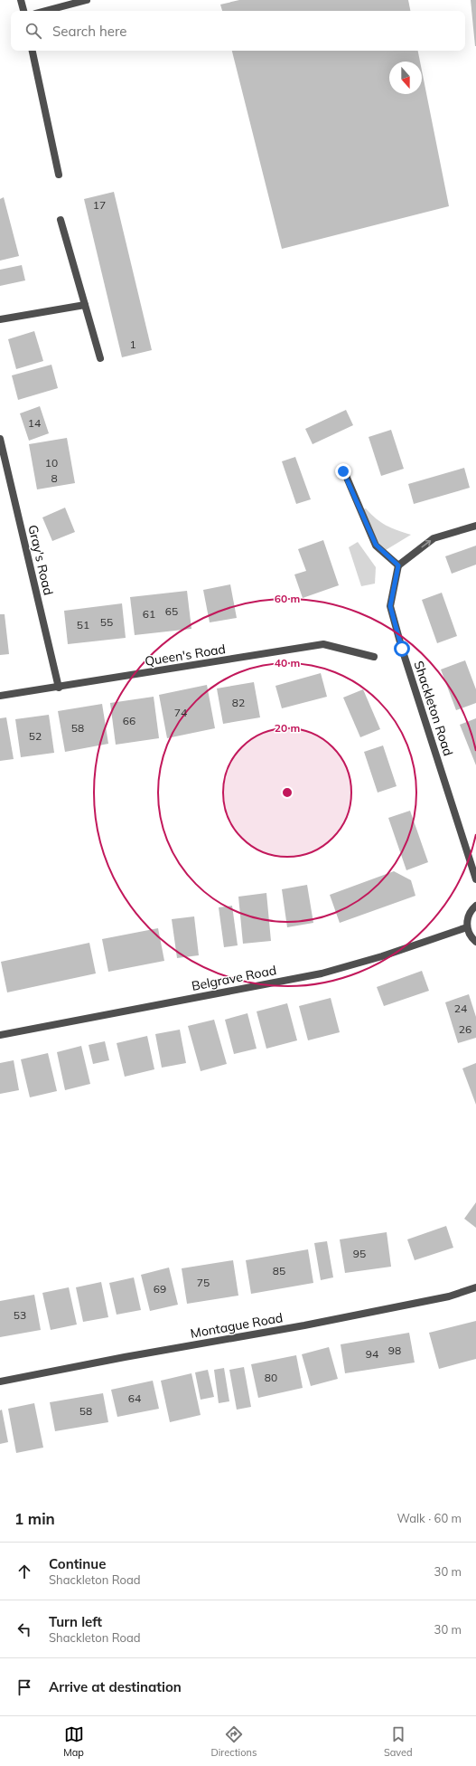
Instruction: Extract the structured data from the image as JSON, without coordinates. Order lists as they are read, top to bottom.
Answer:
{
  "streets": {
    "street": [
      "Gray's Road",
      "Queen's Road",
      "Shackleton Road",
      "Belgrave Road",
      "Montague Road"
    ]
  },
  "crossings": [
    ["Gray's Road", "Queen's Road"]
  ],
  "house_numbers": [
    "17",
    "1",
    "14",
    "10",
    "8",
    "65",
    "61",
    "55",
    "51",
    "82",
    "74",
    "66",
    "58",
    "52",
    "24",
    "26",
    "95",
    "85",
    "75",
    "69",
    "53",
    "98",
    "94",
    "80",
    "64",
    "58"
  ],
  "north": "bottom",
  "page": {
    "search": "Search here",
    "heading": ["1 min", "Walk · 60 m"],
    "list": [
      ["Continue", "Shackleton Road", "30 m"],
      ["Turn left", "Shackleton Road", "30 m"],
      "Arrive at destination"
    ],
    "nav": ["Map", "Directions", "Saved"]
  },
  "rings": ["60 m", "40 m", "20 m"]
}
